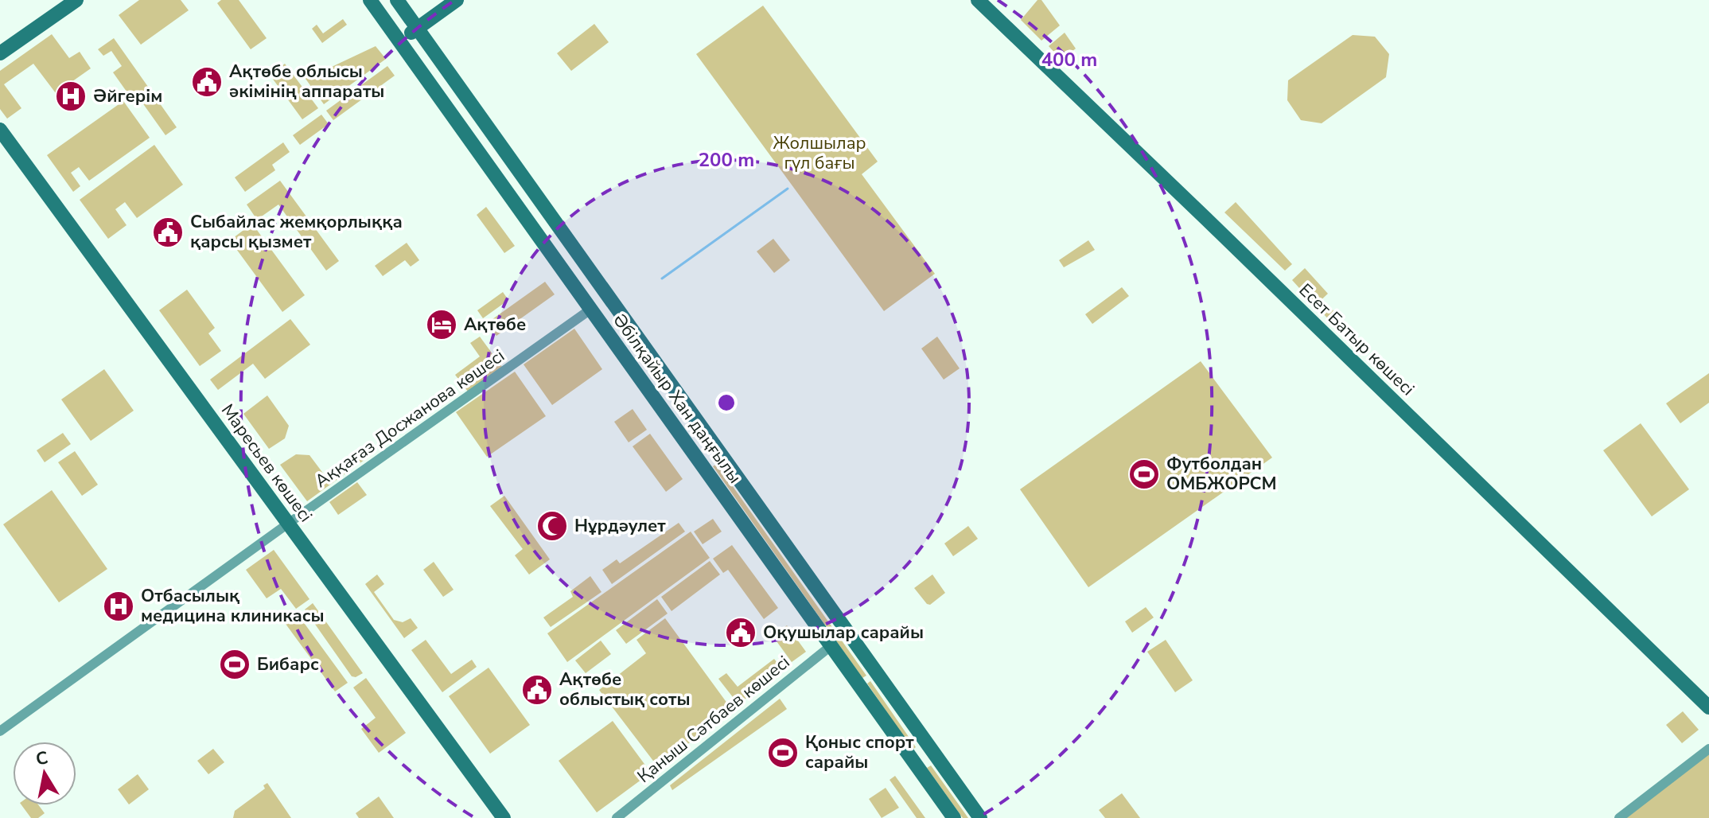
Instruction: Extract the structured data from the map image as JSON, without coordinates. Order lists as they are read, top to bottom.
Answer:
{
  "streets": {
    "main road": ["Есет Батыр көшесі", "Әбілқайыр Хан даңғылы", "Маресьев көшесі"],
    "street": ["Аққағаз Досжанова көшесі", "Қаныш Сәтбаев көшесі"]
  },
  "crossings": [
    ["Әбілқайыр Хан даңғылы", "Аққағаз Досжанова көшесі"],
    ["Әбілқайыр Хан даңғылы", "Қаныш Сәтбаев көшесі"],
    ["Аққағаз Досжанова көшесі", "Маресьев көшесі"]
  ],
  "parks": ["Жолшылар гүл бағы"],
  "places": {
    "public building": [
      "Ақтөбе облысы әкімінің аппараты",
      "Сыбайлас жемқорлыққа қарсы қызмет",
      "Оқушылар сарайы",
      "Ақтөбе облыстық соты"
    ],
    "hospital": ["Әйгерім", "Отбасылық медицина клиникасы"],
    "hotel": ["Ақтөбе"],
    "sports": ["Футболдан ОМБЖОРСМ", "Бибарс", "Қоныс спорт сарайы"],
    "mosque": ["Нұрдәулет"]
  },
  "north": "top",
  "rings": ["400 m", "200 m"]
}
